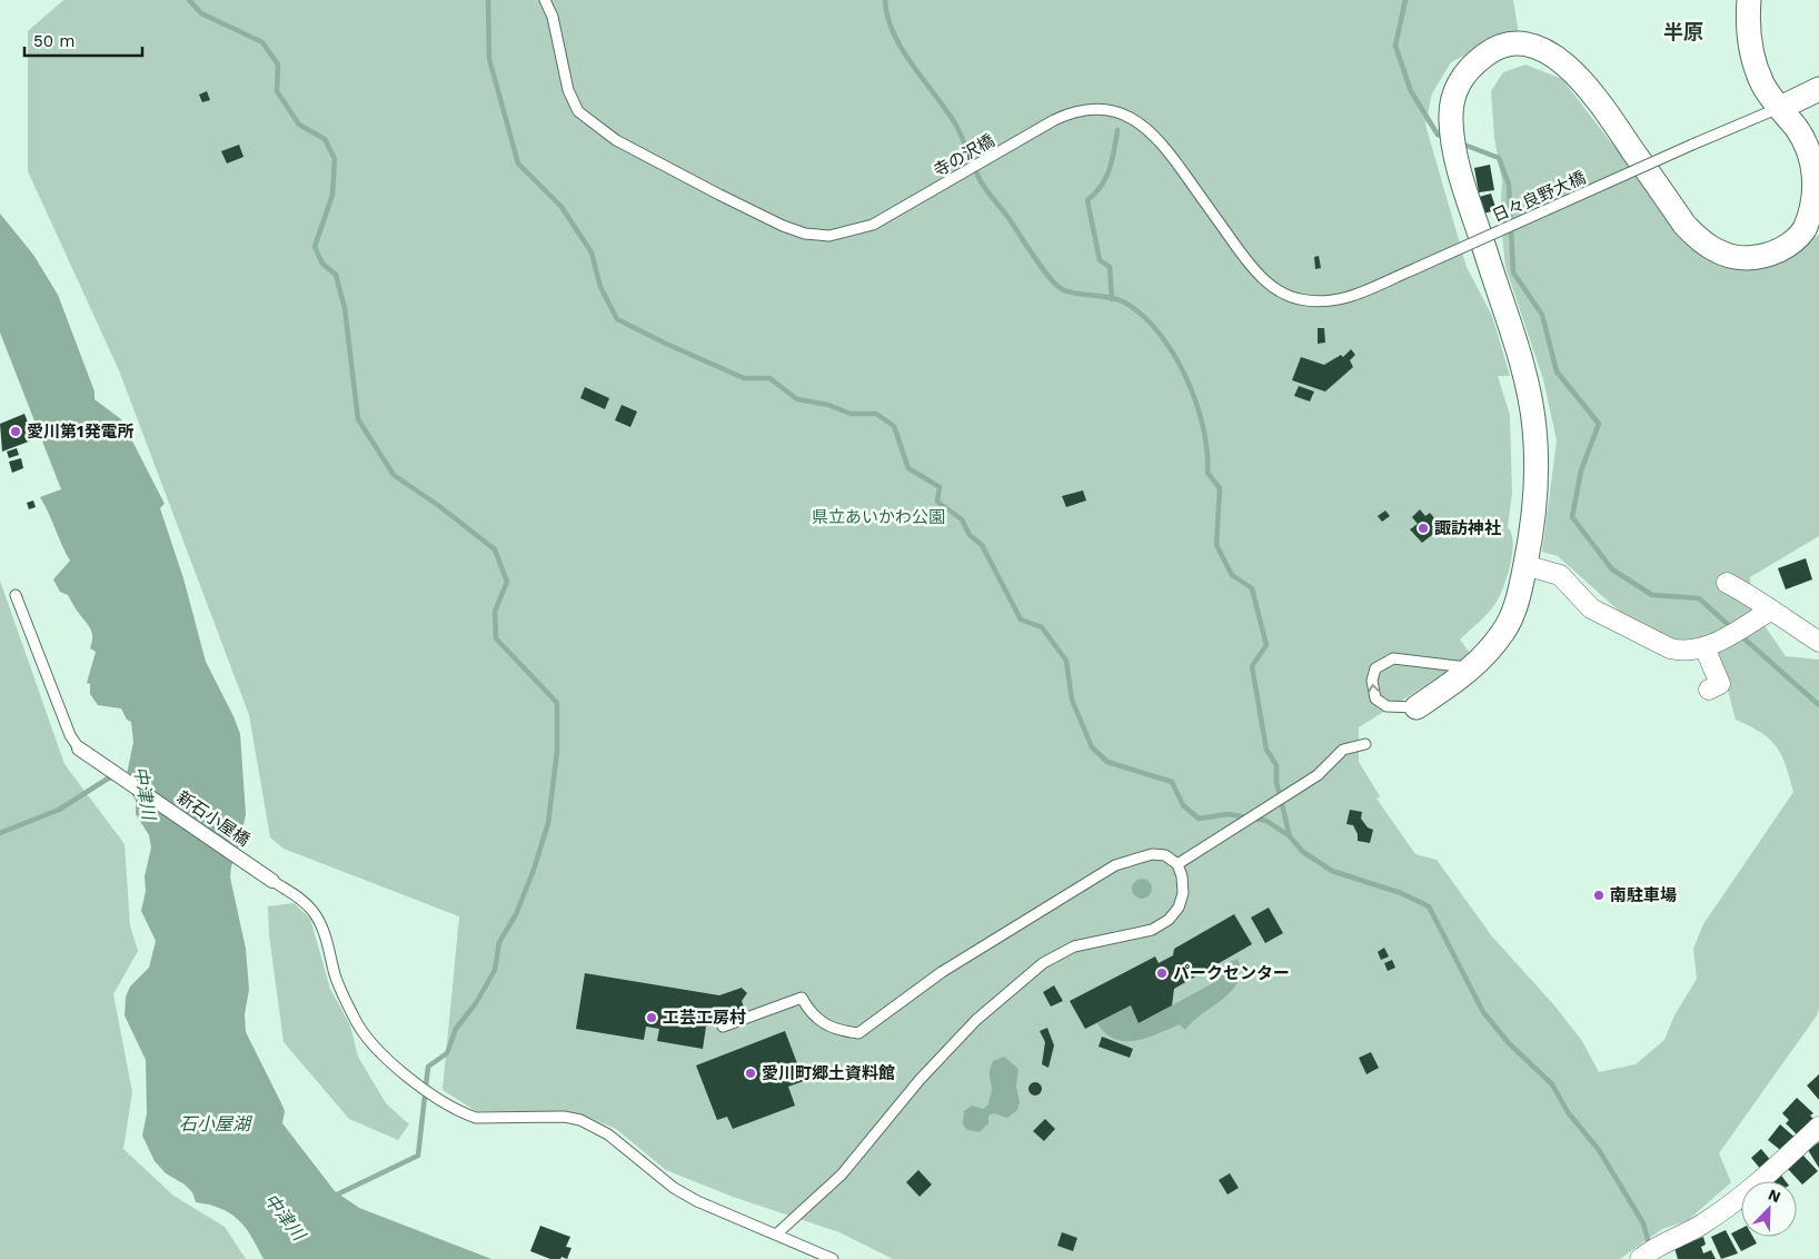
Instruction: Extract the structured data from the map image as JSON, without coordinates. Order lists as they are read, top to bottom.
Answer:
{
  "streets": {
    "street": ["新石小屋橋"],
    "lane": ["寺の沢橋", "日々良野大橋"]
  },
  "crossings": [
    ["寺の沢橋", "日々良野大橋"]
  ],
  "districts": ["半原"],
  "water": ["中津川", "石小屋湖"],
  "parks": ["県立あいかわ公園"],
  "places": [
    "愛川第1発電所",
    "諏訪神社",
    "南駐車場",
    "パークセンター",
    "工芸工房村",
    "愛川町郷土資料館"
  ],
  "scale_bar": "50 m",
  "north": "top right"
}
